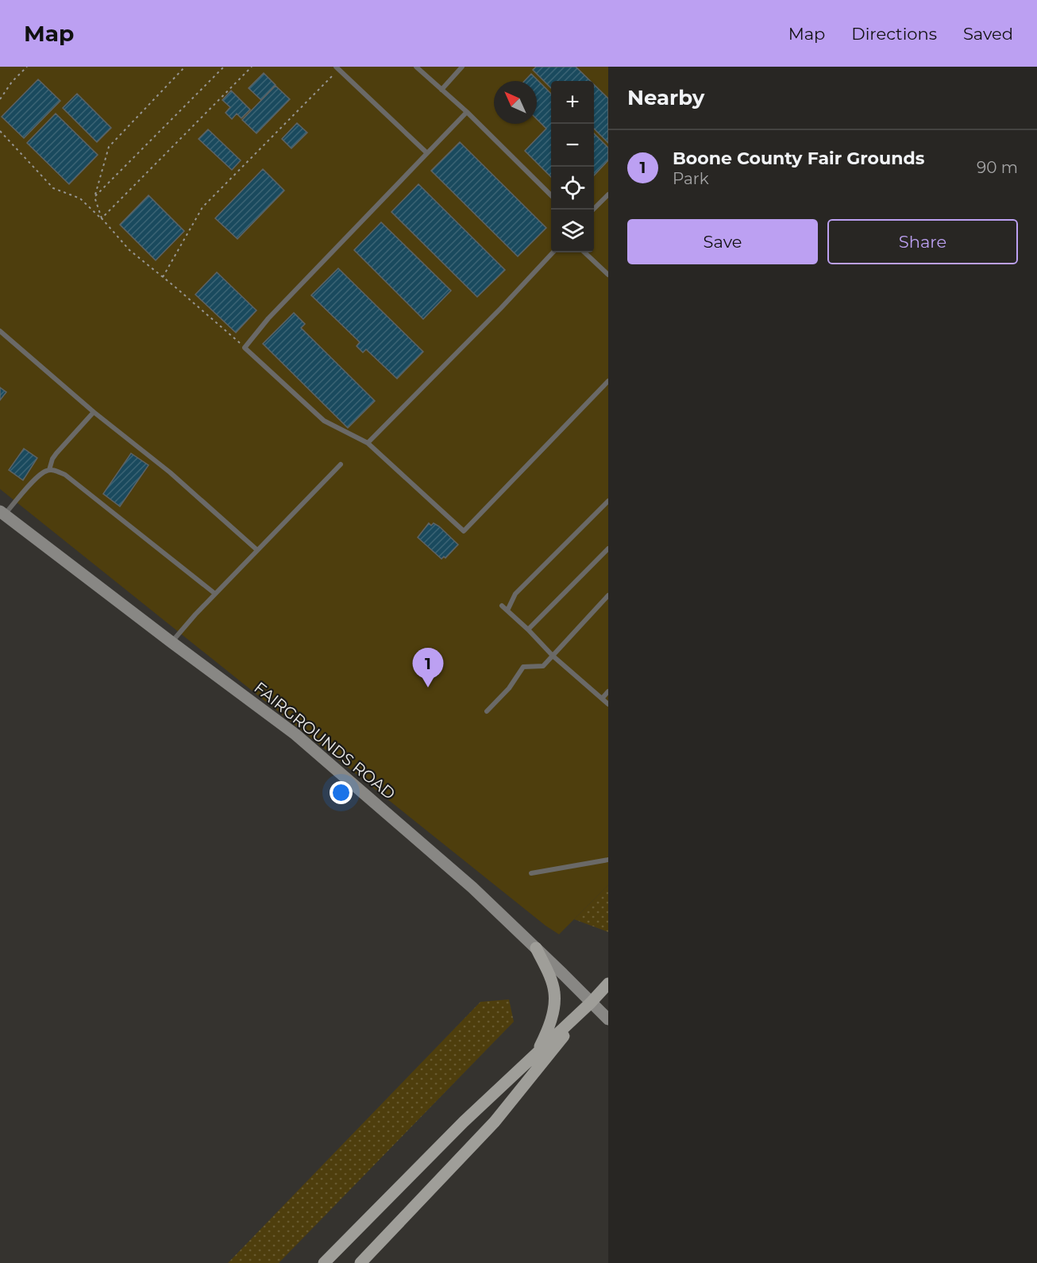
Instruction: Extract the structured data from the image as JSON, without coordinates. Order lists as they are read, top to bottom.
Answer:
{
  "streets": {
    "main road": ["FAIRGROUNDS ROAD"]
  },
  "north": "top left",
  "page": {
    "header": "Map",
    "nav": ["Map", "Directions", "Saved"],
    "heading": "Nearby",
    "map_buttons": ["+", "−"],
    "list": [
      {
        "mark": "1",
        "name": "Boone County Fair Grounds",
        "note": "Park",
        "value": "90 m"
      }
    ],
    "buttons": ["Save", "Share"],
    "pins": "1"
  }
}
